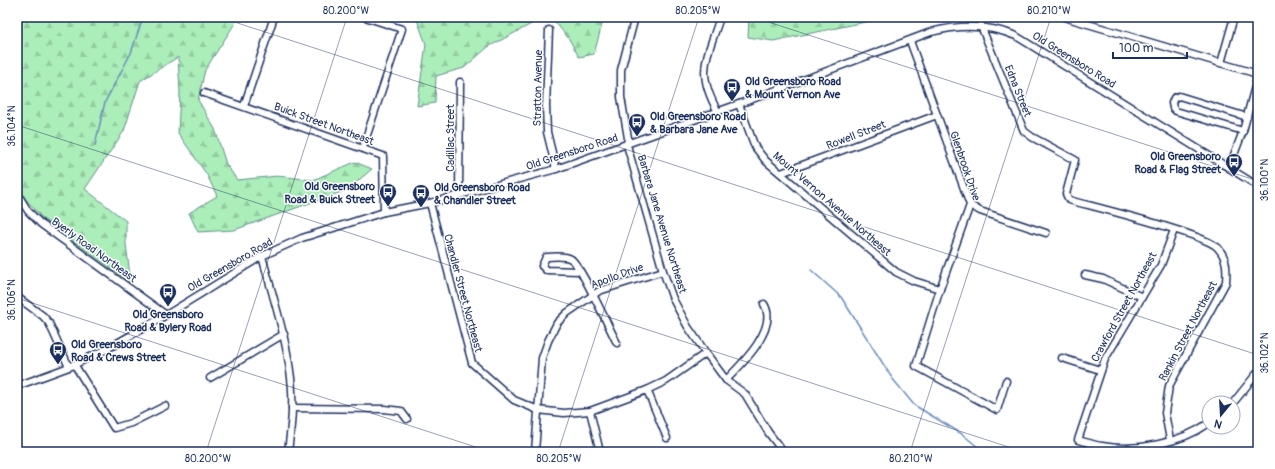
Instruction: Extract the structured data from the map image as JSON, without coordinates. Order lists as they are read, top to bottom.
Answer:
{
  "streets": {
    "street": [
      "Old Greensboro Road",
      "Stratton Avenue",
      "Edna Street",
      "Buick Street Northeast",
      "Rowell Street",
      "Cadillac Street",
      "Glenbrook Drive",
      "Mount Vernon Avenue Northeast",
      "Barbara Jane Avenue Northeast",
      "Byerly Road Northeast",
      "Apollo Drive",
      "Chandler Street Northeast",
      "Crawford Street Northeast",
      "Rankin Street Northeast"
    ]
  },
  "crossings": [
    ["Old Greensboro Road", "Stratton Avenue"],
    ["Old Greensboro Road", "Edna Street"],
    ["Old Greensboro Road", "Buick Street Northeast"],
    ["Old Greensboro Road", "Cadillac Street"],
    ["Old Greensboro Road", "Glenbrook Drive"],
    ["Old Greensboro Road", "Mount Vernon Avenue Northeast"],
    ["Old Greensboro Road", "Barbara Jane Avenue Northeast"],
    ["Old Greensboro Road", "Byerly Road Northeast"],
    ["Old Greensboro Road", "Chandler Street Northeast"],
    ["Edna Street", "Rankin Street Northeast"],
    ["Rowell Street", "Glenbrook Drive"],
    ["Rowell Street", "Mount Vernon Avenue Northeast"],
    ["Glenbrook Drive", "Mount Vernon Avenue Northeast"],
    ["Barbara Jane Avenue Northeast", "Apollo Drive"],
    ["Barbara Jane Avenue Northeast", "Chandler Street Northeast"],
    ["Apollo Drive", "Chandler Street Northeast"],
    ["Crawford Street Northeast", "Rankin Street Northeast"]
  ],
  "places": {
    "bus stop": [
      "Old Greensboro Road & Mount Vernon Ave",
      "Old Greensboro Road & Barbara Jane Ave",
      "Old Greensboro Road & Flag Street",
      "Old Greensboro Road & Buick Street",
      "Old Greensboro Road & Chandler Street",
      "Old Greensboro Road & Bylery Road",
      "Old Greensboro Road & Crews Street"
    ]
  },
  "scale_bar": "100 m",
  "north": "bottom",
  "coordinates": [
    "80.200°W",
    "80.205°W",
    "80.210°W",
    "36.104°N",
    "36.100°N",
    "36.106°N",
    "36.102°N"
  ]
}
